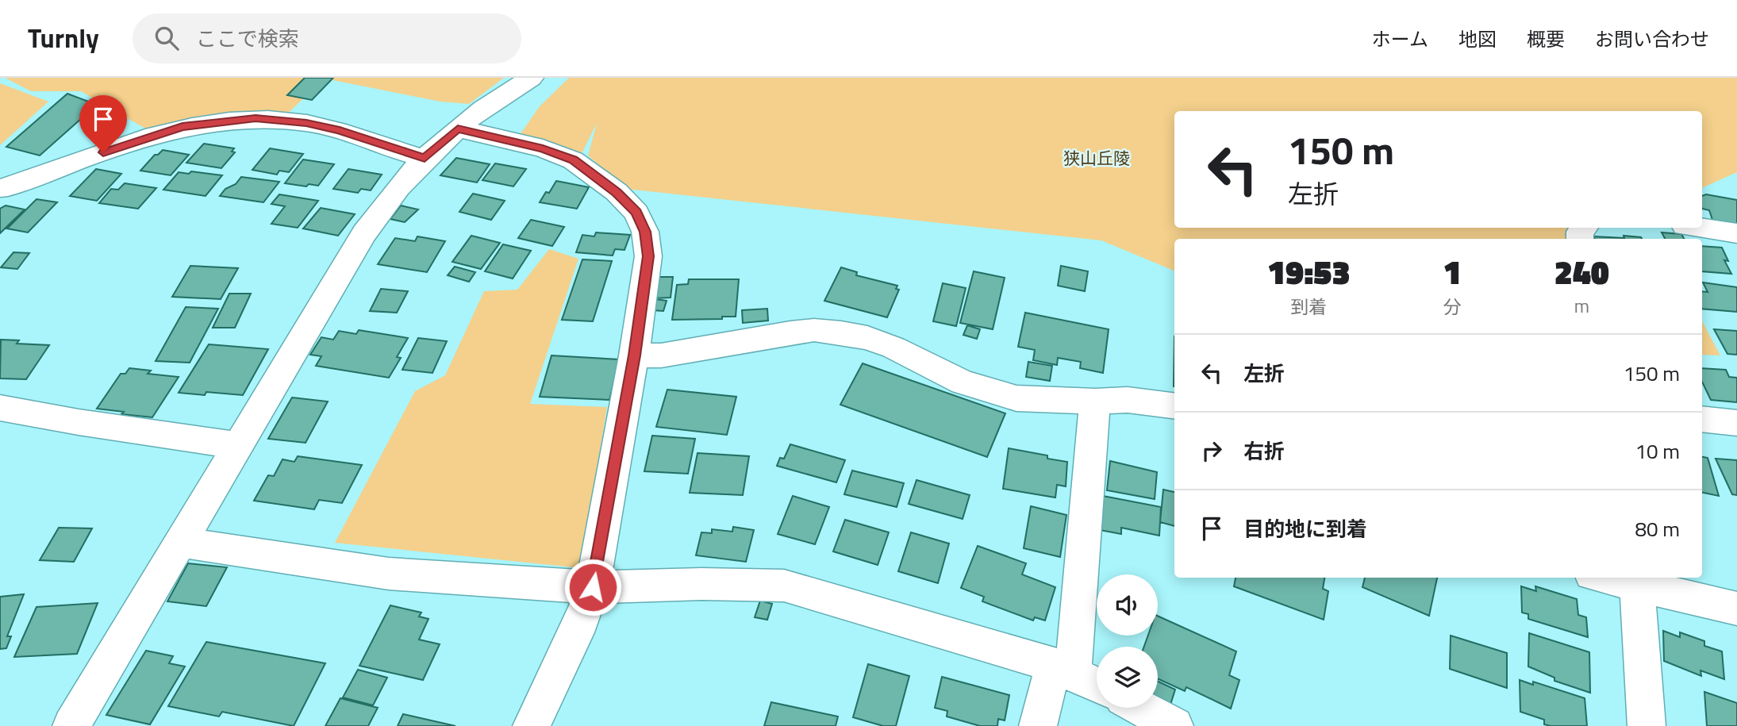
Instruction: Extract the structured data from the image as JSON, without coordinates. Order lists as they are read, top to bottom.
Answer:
{
  "parks": ["狭山丘陵"],
  "page": {
    "header": "Turnly",
    "search": "ここで検索",
    "nav": [
      "ホーム",
      "地図",
      "概要",
      "お問い合わせ"
    ],
    "turn": ["150 m", "左折"],
    "eta": [
      "19:53",
      "到着",
      "1",
      "分",
      "240",
      "m"
    ],
    "list": [
      {
        "name": "左折",
        "value": "150 m"
      },
      {
        "name": "右折",
        "value": "10 m"
      },
      {
        "name": "目的地に到着",
        "value": "80 m"
      }
    ]
  }
}
